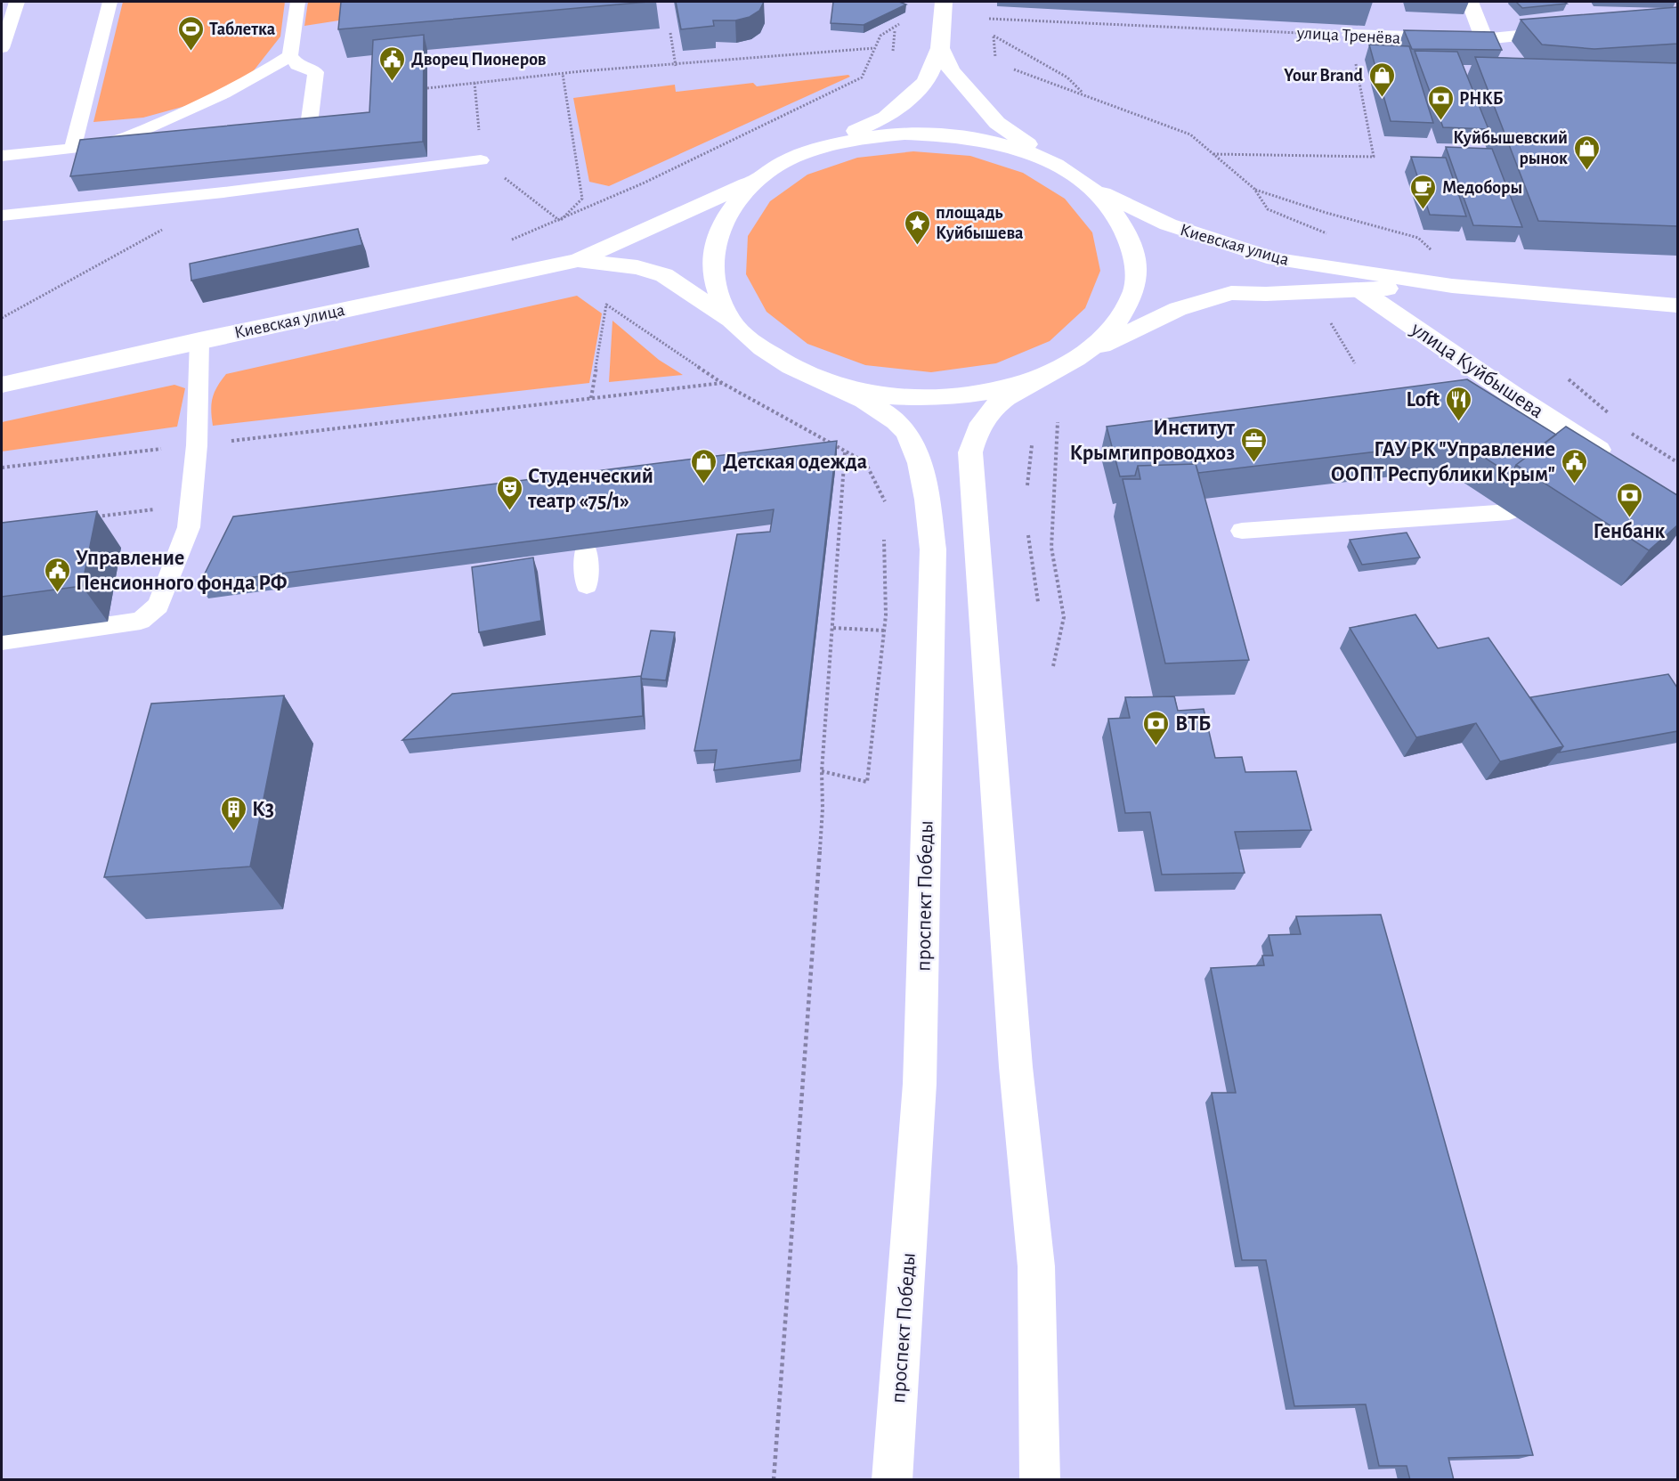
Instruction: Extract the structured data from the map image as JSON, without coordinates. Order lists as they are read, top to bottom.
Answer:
{
  "streets": {
    "main road": [
      "улица Тренёва",
      "Киевская улица",
      "улица Куйбышева",
      "проспект Победы"
    ]
  },
  "crossings": [
    ["Киевская улица", "улица Куйбышева"]
  ],
  "places": {
    "sports": ["Таблетка"],
    "public building": ["Дворец Пионеров", "ГАУ РК \"Управление ООПТ Республики Крым\"", "Управление Пенсионного фонда РФ"],
    "shop": ["Your Brand", "Куйбышевский рынок", "Детская одежда"],
    "bank": ["РНКБ", "Генбанк", "ВТБ"],
    "cafe": ["Медоборы"],
    "place": ["площадь Куйбышева"],
    "restaurant": ["Loft"],
    "office": ["Институт Крымгипроводхоз"],
    "theatre": ["Студенческий театр «75/1»"],
    "building": ["К3"]
  }
}
